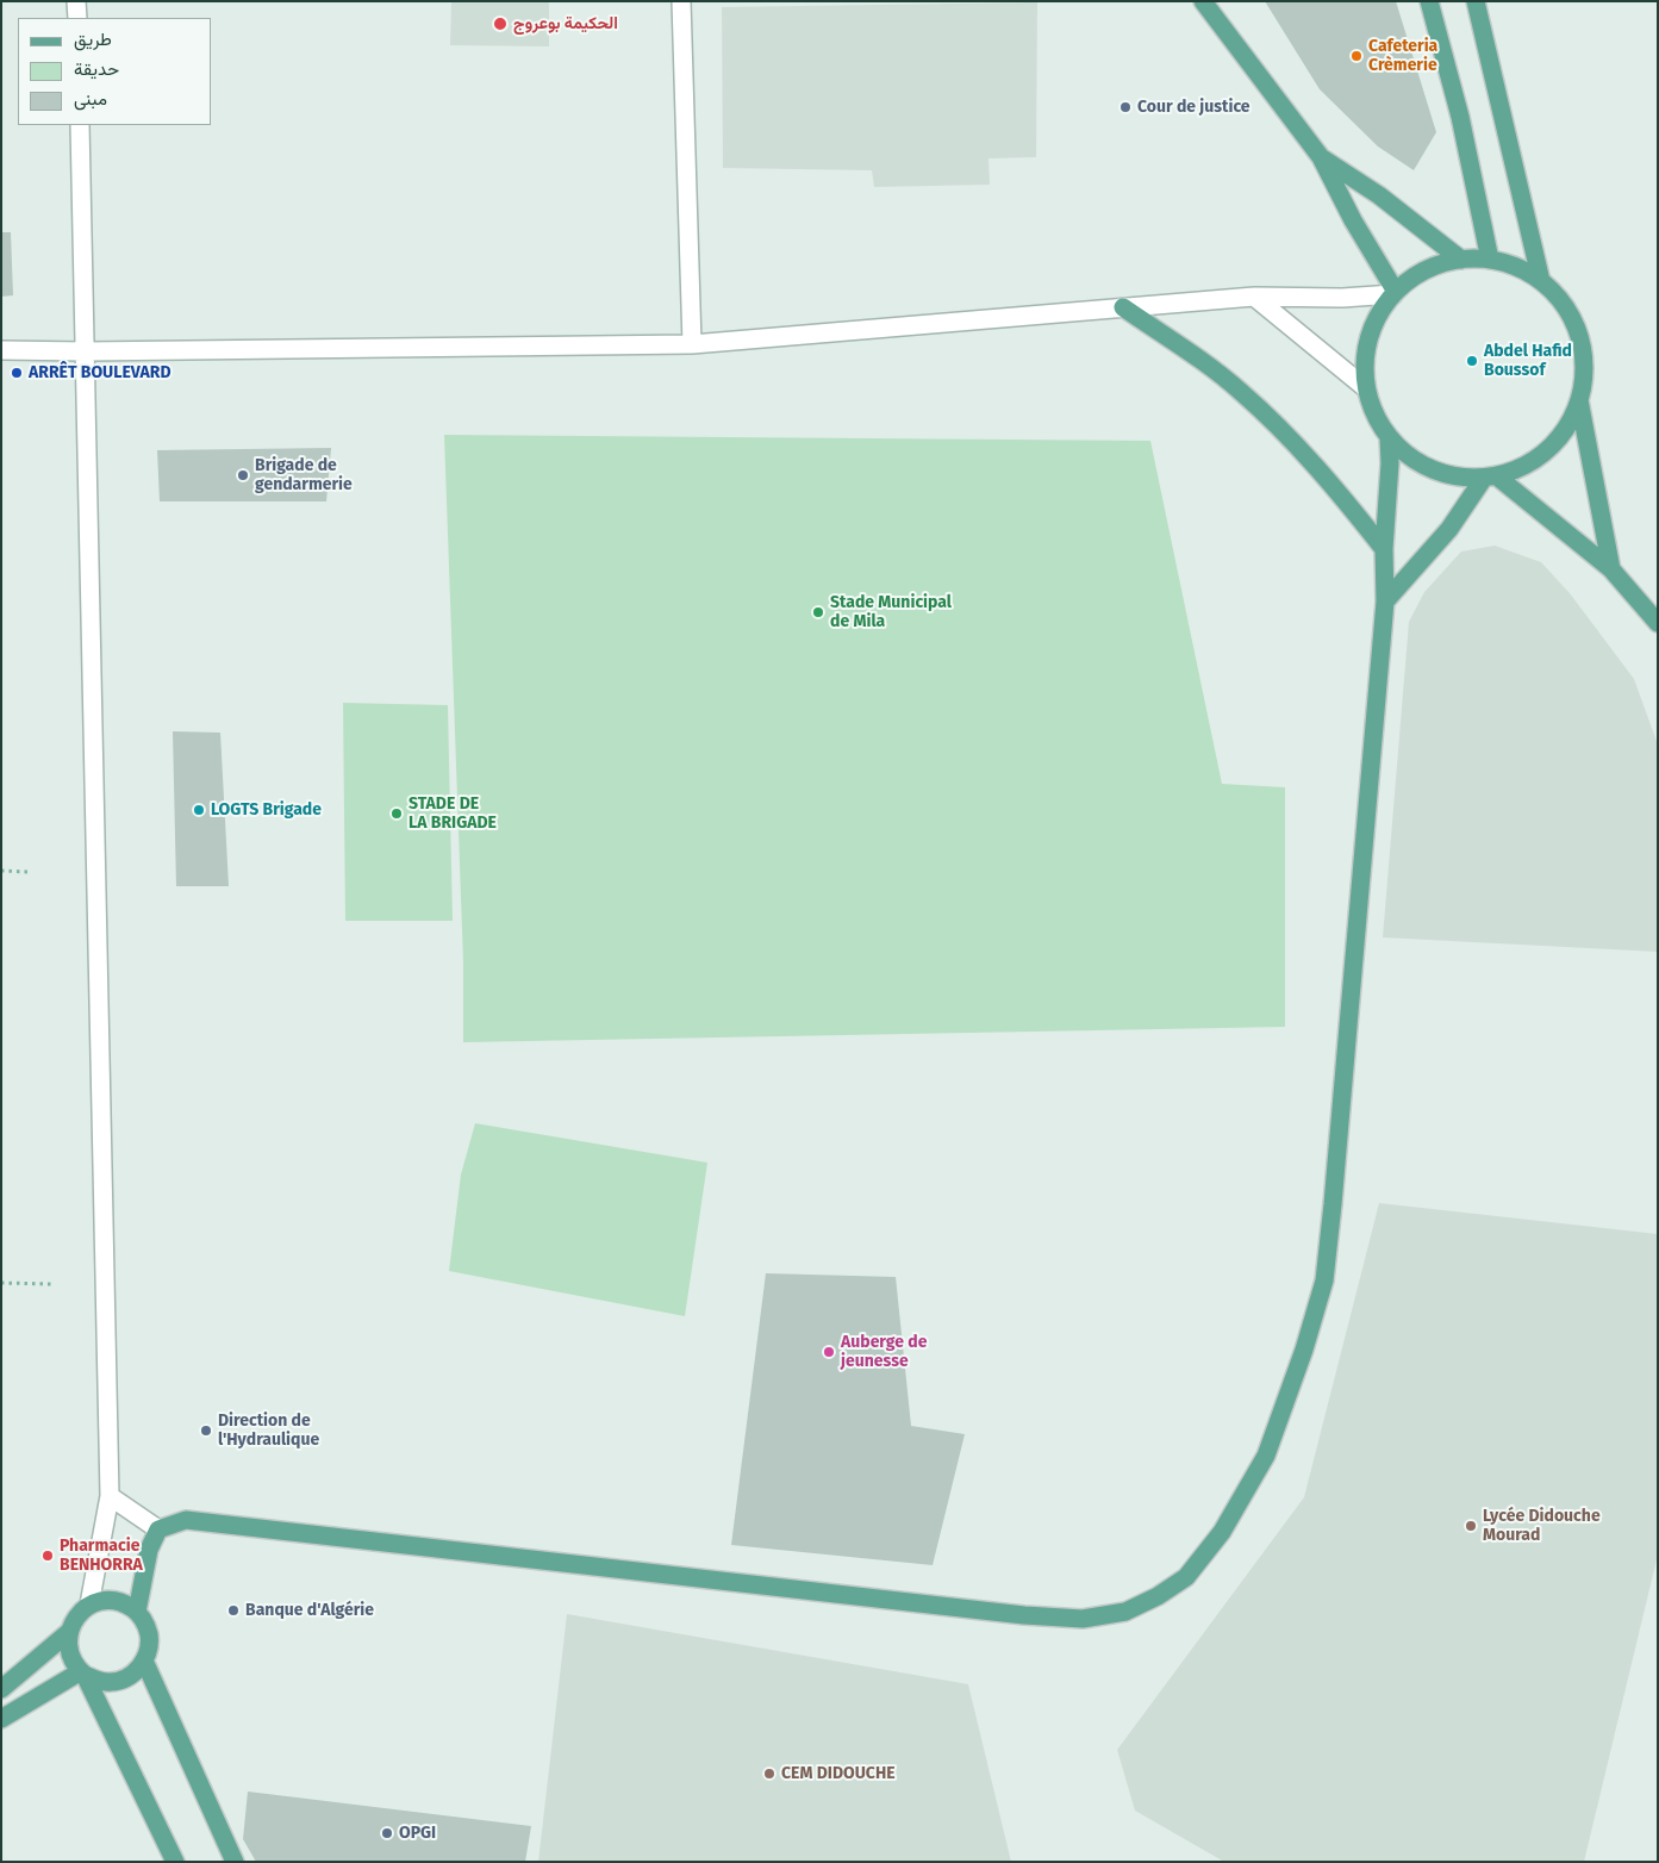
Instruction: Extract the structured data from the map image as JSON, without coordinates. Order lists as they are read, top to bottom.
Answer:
{
  "places": [
    "الحكيمة بوعروج",
    "Cafeteria Crèmerie",
    "Cour de justice",
    "Abdel Hafid Boussof",
    "ARRÊT BOULEVARD",
    "Brigade de gendarmerie",
    "Stade Municipal de Mila",
    "LOGTS Brigade",
    "STADE DE LA BRIGADE",
    "Auberge de jeunesse",
    "Direction de l'Hydraulique",
    "Lycée Didouche Mourad",
    "Pharmacie BENHORRA",
    "Banque d'Algérie",
    "CEM DIDOUCHE",
    "OPGI"
  ],
  "legend": ["طريق", "حديقة", "مبنى"]
}
